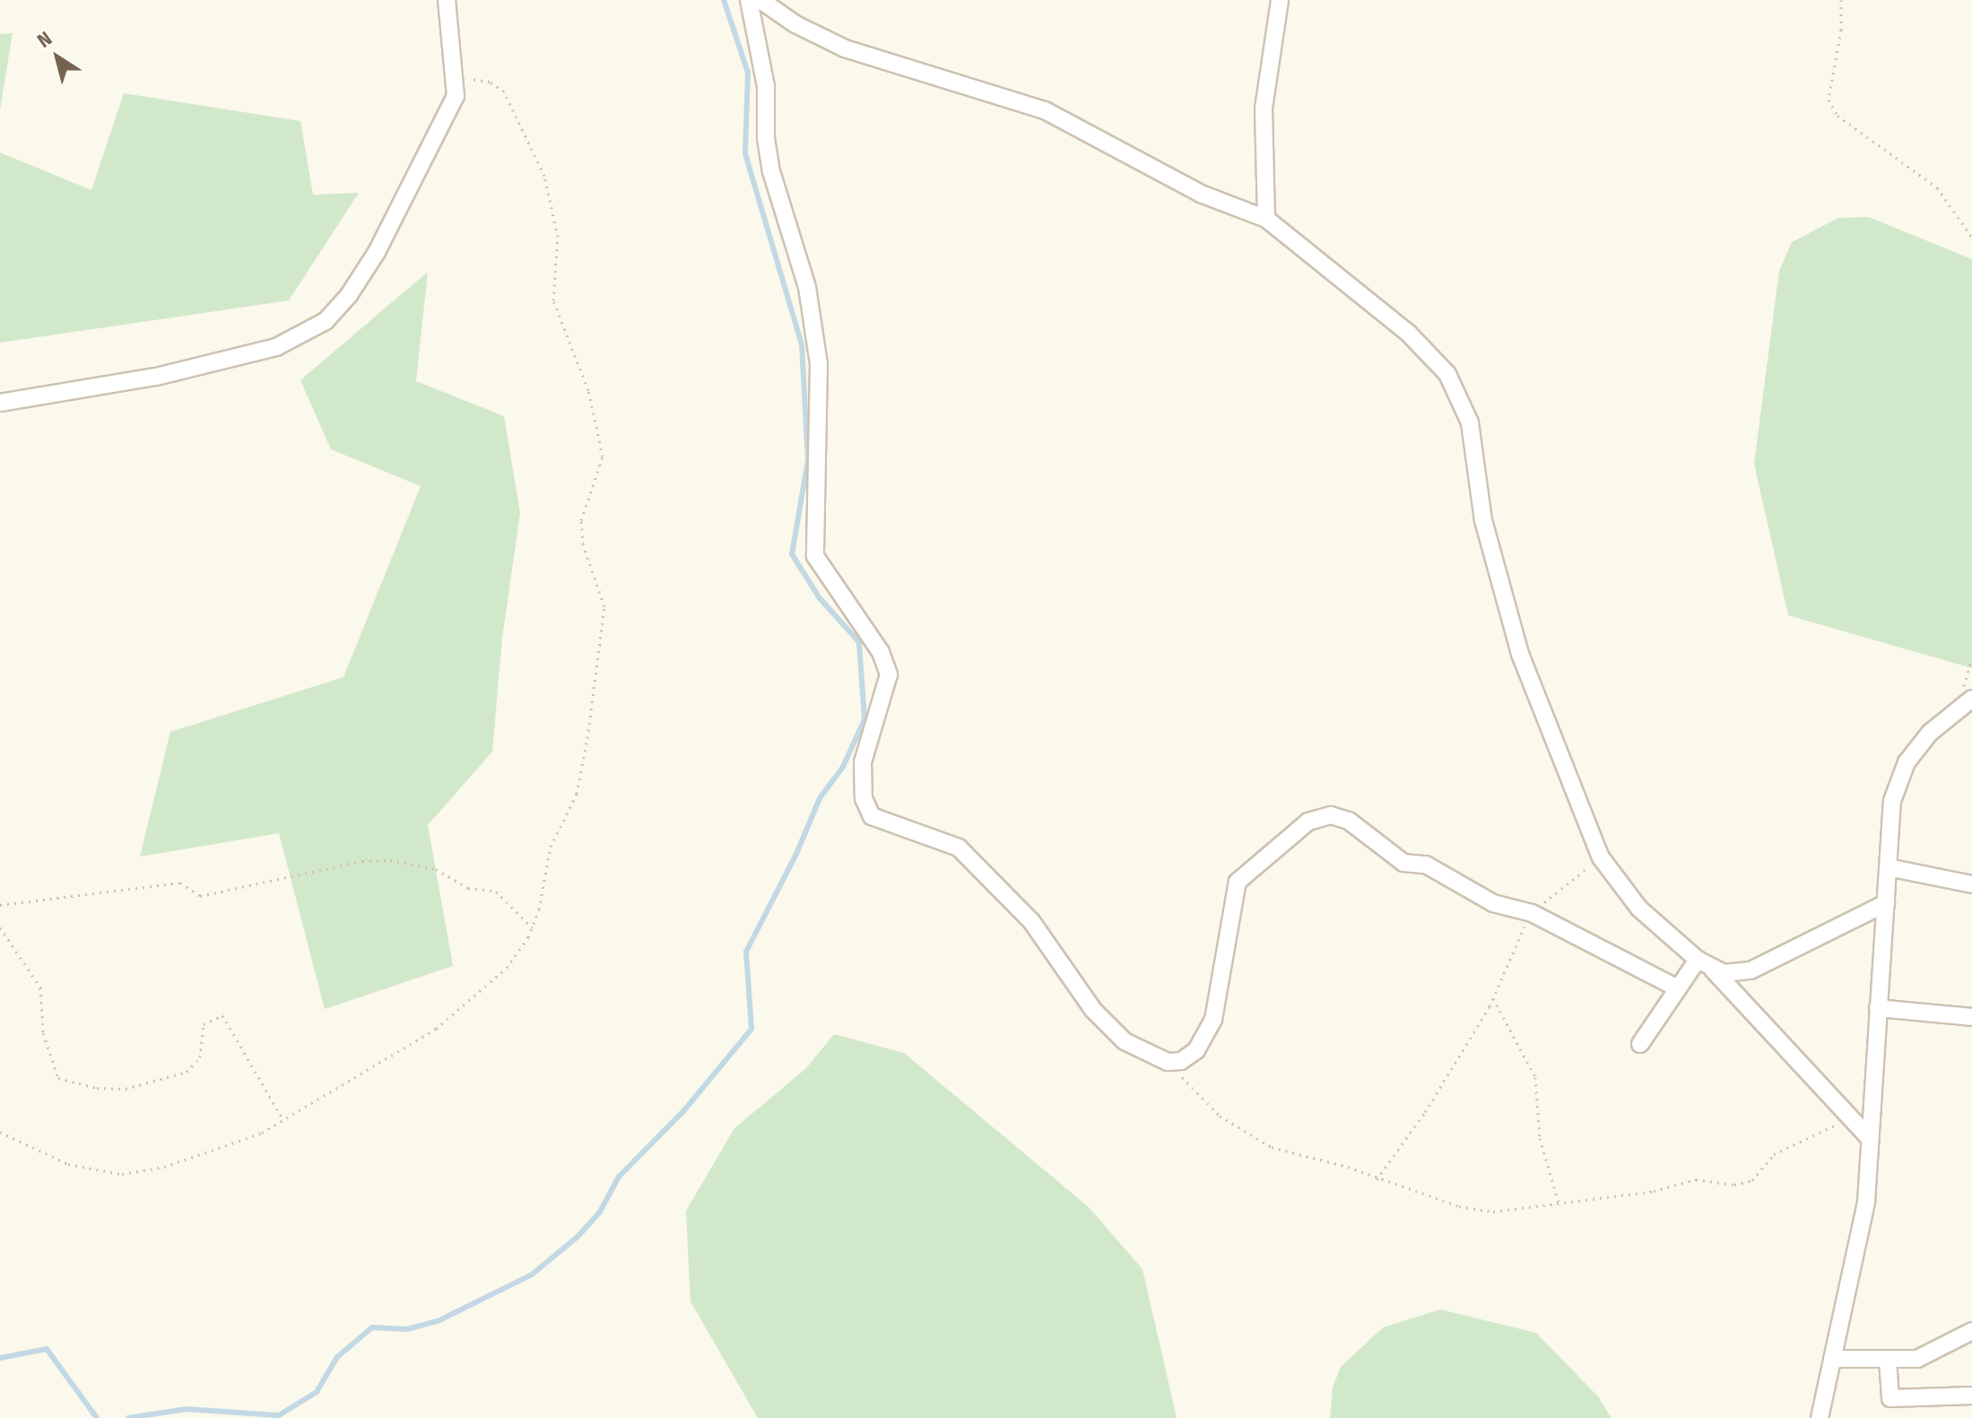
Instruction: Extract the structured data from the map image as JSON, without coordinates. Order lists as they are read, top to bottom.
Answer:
{
  "north": "top left"
}
